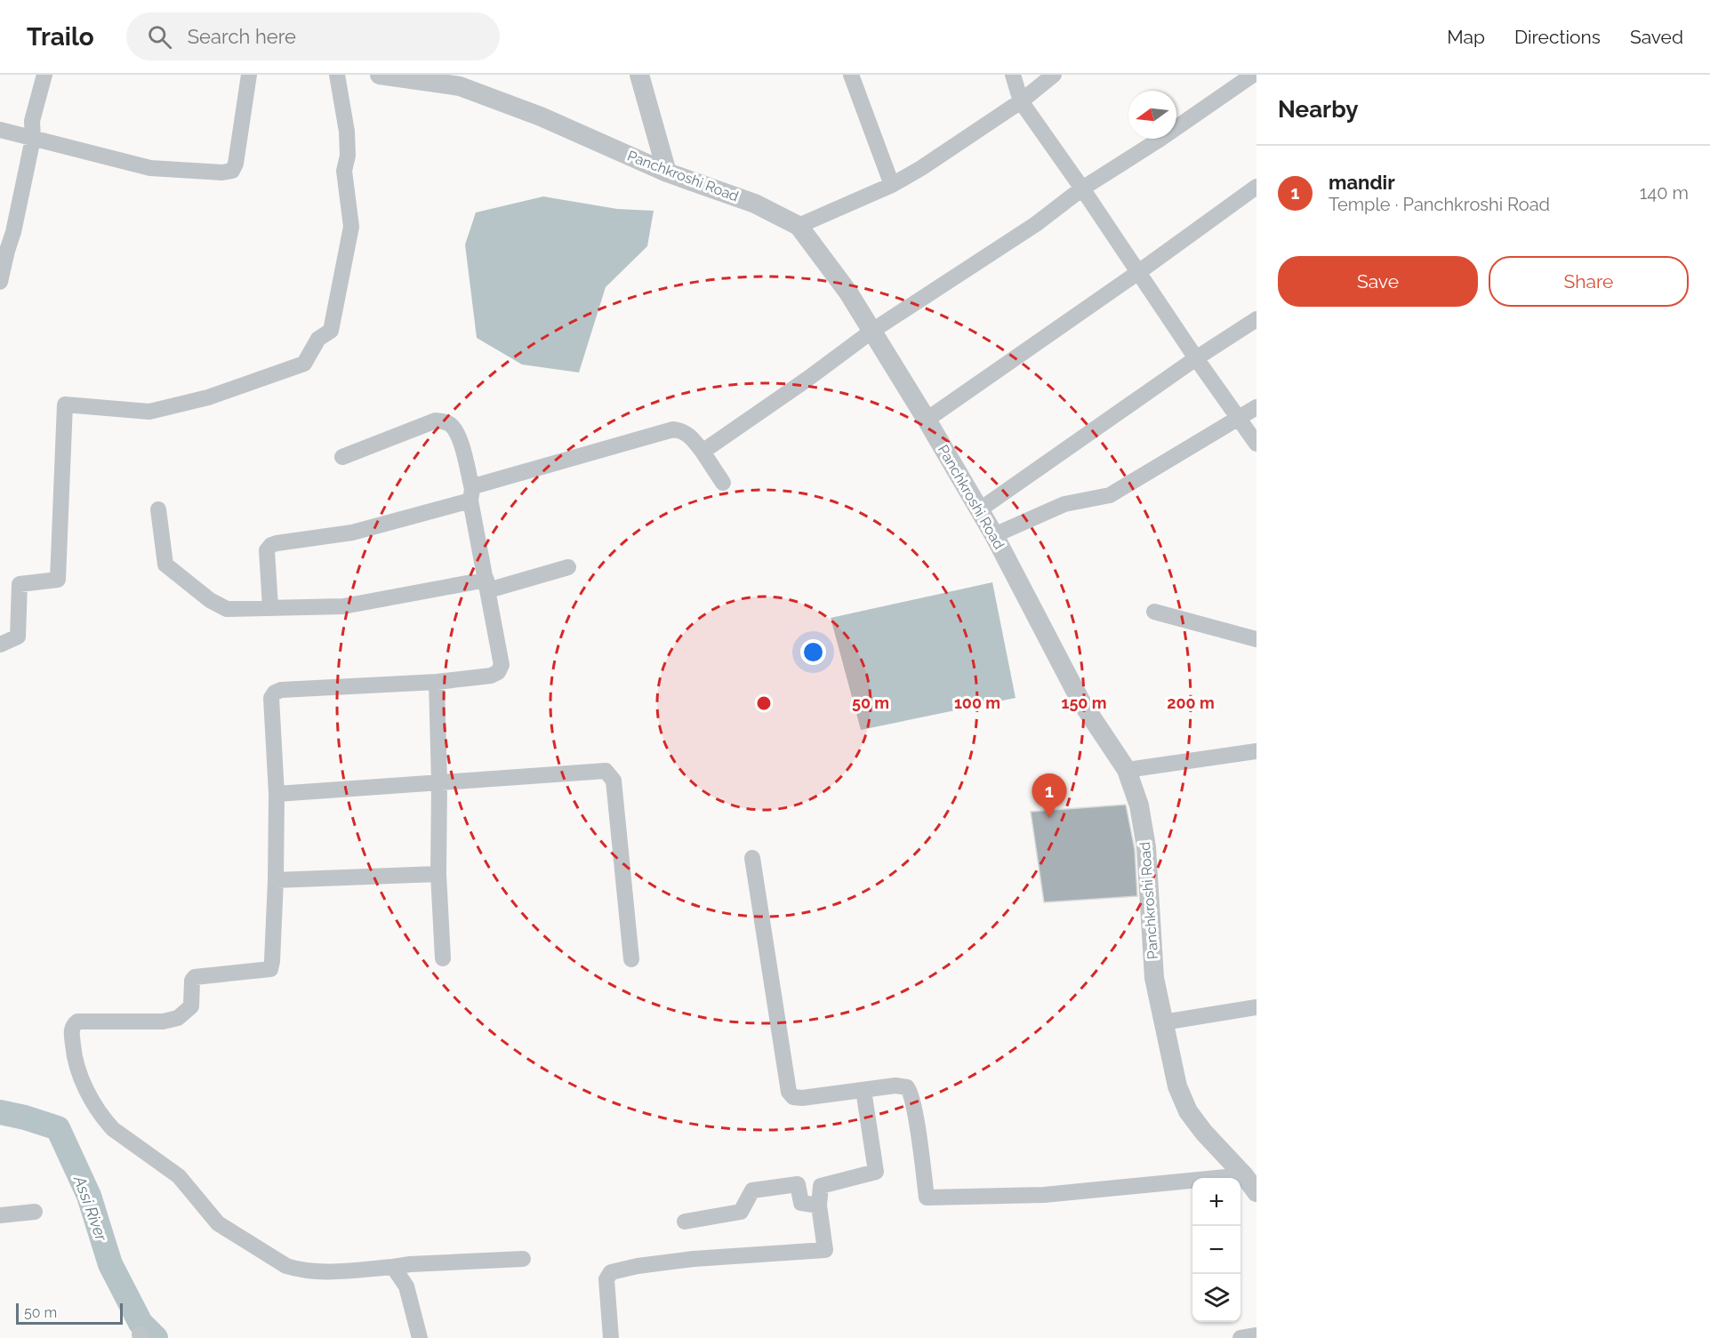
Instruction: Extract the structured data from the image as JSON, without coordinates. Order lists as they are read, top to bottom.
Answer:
{
  "streets": {
    "street": ["Panchkroshi Road"]
  },
  "water": ["Assi River"],
  "scale_bar": "50 m",
  "north": "left",
  "page": {
    "header": "Trailo",
    "search": "Search here",
    "nav": ["Map", "Directions", "Saved"],
    "heading": "Nearby",
    "list": [
      {
        "mark": "1",
        "name": "mandir",
        "note": "Temple · Panchkroshi Road",
        "value": "140 m"
      }
    ],
    "buttons": ["Save", "Share"],
    "pins": "1",
    "map_buttons": ["+", "−"],
    "scale": "50 m"
  },
  "rings": [
    "50 m",
    "100 m",
    "150 m",
    "200 m"
  ]
}
